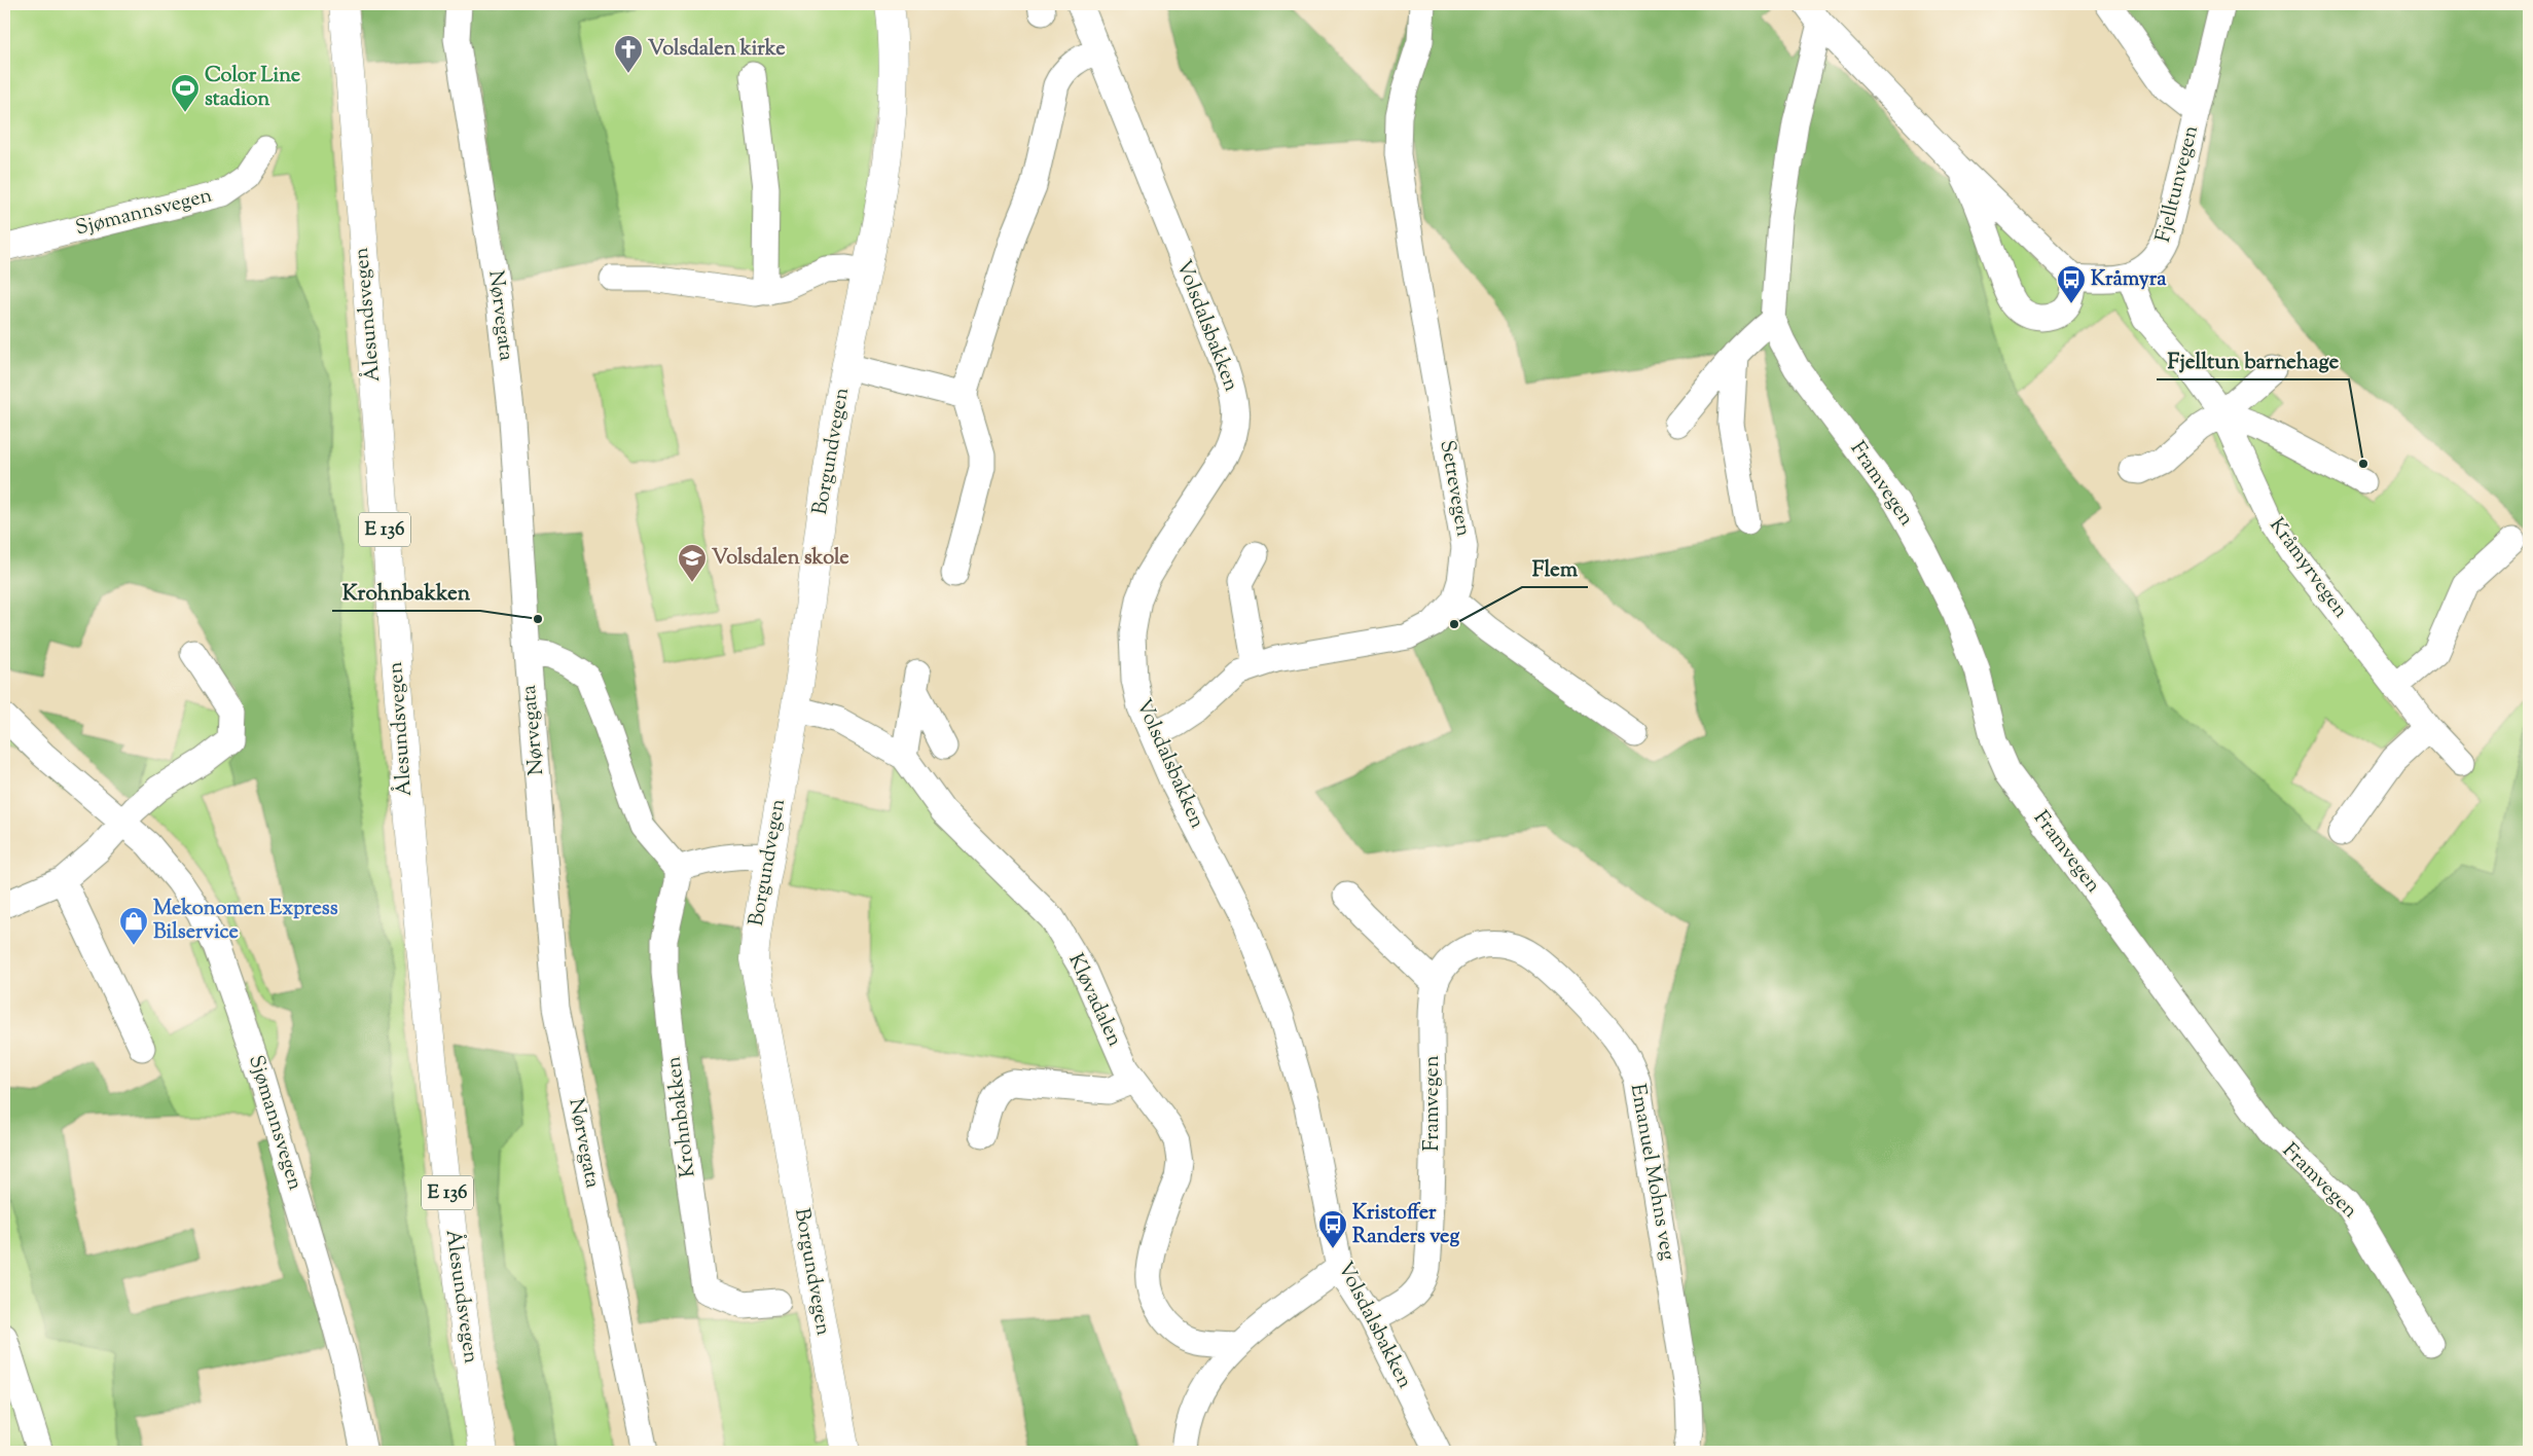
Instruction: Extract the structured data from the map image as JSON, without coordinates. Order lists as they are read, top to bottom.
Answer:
{
  "streets": {
    "main road": ["Ålesundsvegen", "Borgundvegen", "E 136"],
    "street": [
      "Fjelltunvegen",
      "Sjømannsvegen",
      "Nørvegata",
      "Volsdalsbakken",
      "Framvegen",
      "Setrevegen",
      "Kråmyrvegen",
      "Kløvadalen",
      "Krohnbakken",
      "Emanuel Mohns veg"
    ]
  },
  "crossings": [
    ["Fjelltunvegen", "Kråmyrvegen"],
    ["Ålesundsvegen", "E 136"],
    ["Volsdalsbakken", "Framvegen"],
    ["Volsdalsbakken", "Setrevegen"],
    ["Borgundvegen", "Kløvadalen"],
    ["Framvegen", "Emanuel Mohns veg"]
  ],
  "places": {
    "church": ["Volsdalen kirke"],
    "sports": ["Color Line stadion"],
    "bus stop": ["Kråmyra", "Kristoffer Randers veg"],
    "other": ["Fjelltun barnehage", "Krohnbakken", "Flem"],
    "school or university": ["Volsdalen skole"],
    "shop": ["Mekonomen Express Bilservice"]
  }
}
